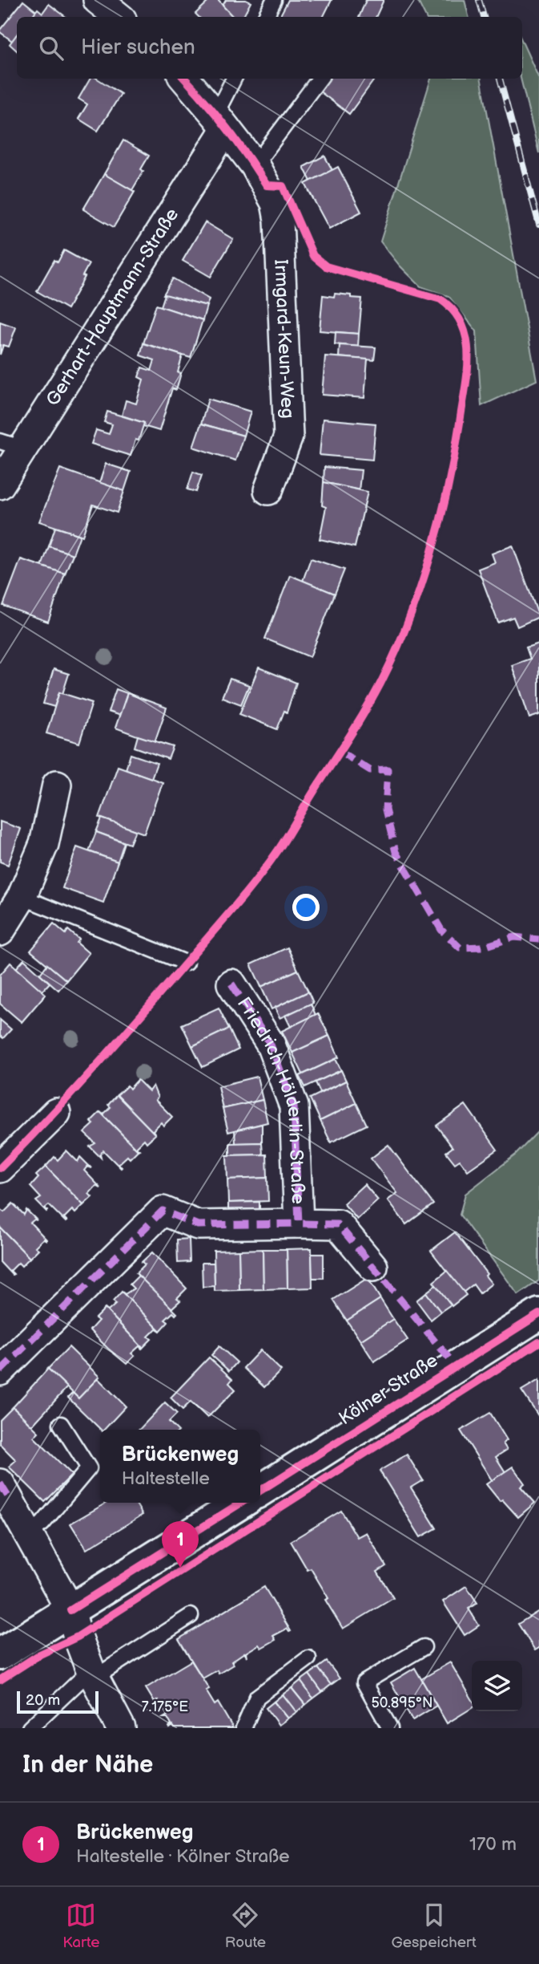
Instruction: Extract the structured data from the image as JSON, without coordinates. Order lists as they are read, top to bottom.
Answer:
{
  "streets": {
    "main road": ["Kölner Straße"],
    "street": ["Gerhart-Hauptmann-Straße", "Irmgard-Keun-Weg", "Friedrich-Hölderlin-Straße"]
  },
  "scale_bar": "20 m",
  "page": {
    "search": "Hier suchen",
    "popup": ["Brückenweg", "Haltestelle"],
    "pins": "1",
    "scale": "20 m",
    "heading": "In der Nähe",
    "list": [
      {
        "mark": "1",
        "name": "Brückenweg",
        "note": "Haltestelle · Kölner Straße",
        "value": "170 m"
      }
    ],
    "nav": ["Karte", "Route", "Gespeichert"]
  },
  "coordinates": ["50.895°N", "7.175°E"]
}
